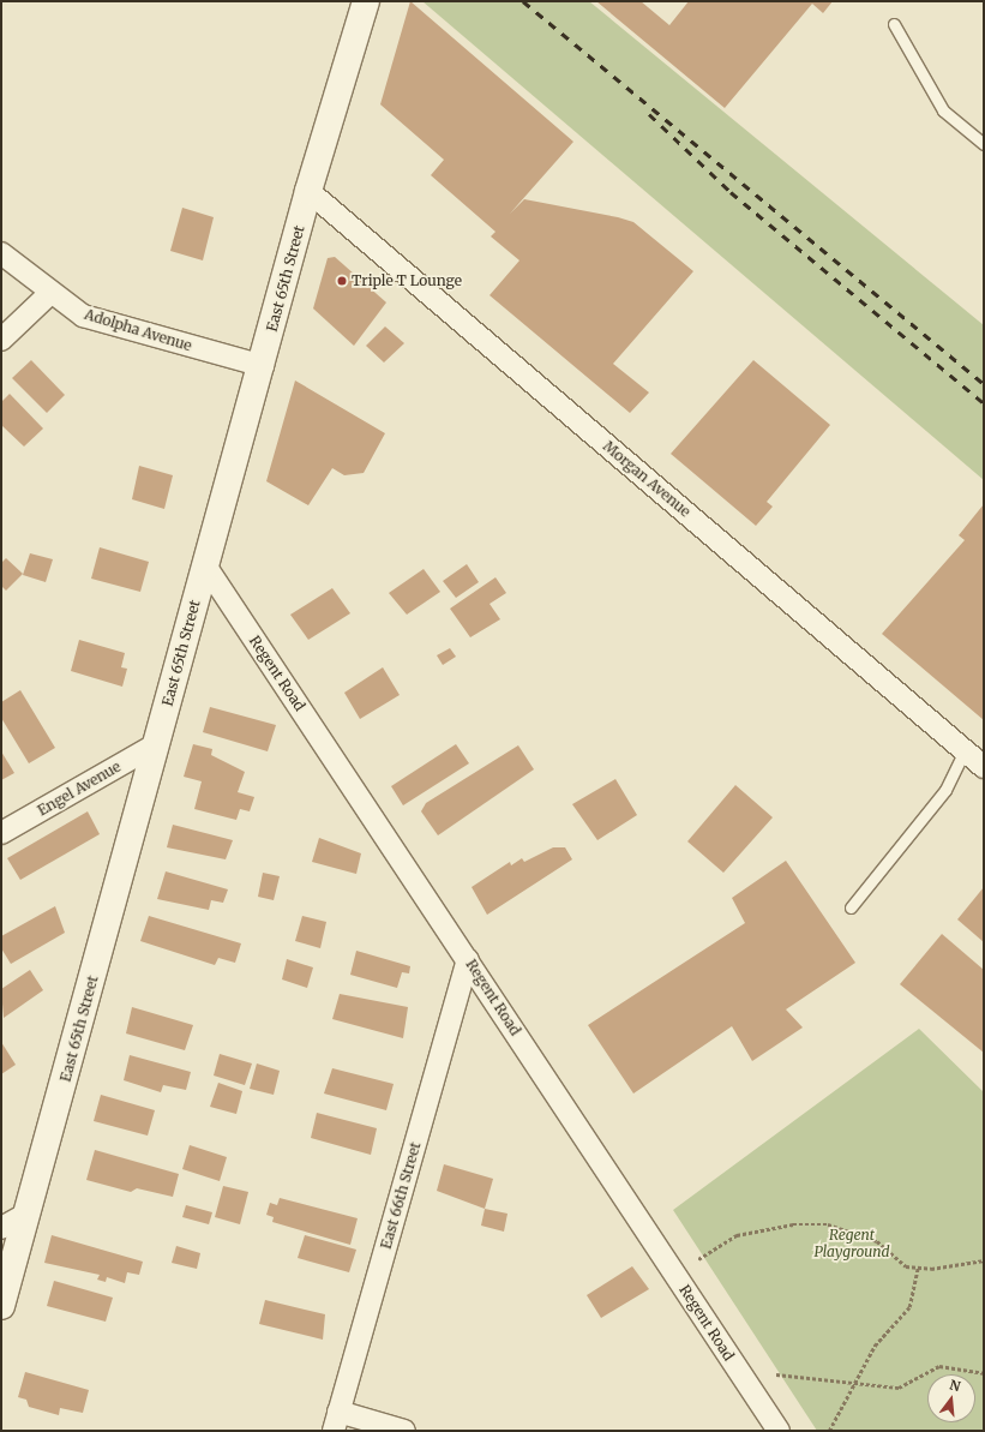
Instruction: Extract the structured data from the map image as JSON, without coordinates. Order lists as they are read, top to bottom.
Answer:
{
  "streets": {
    "street": [
      "East 65th Street",
      "Adolpha Avenue",
      "Morgan Avenue",
      "Regent Road",
      "Engel Avenue",
      "East 66th Street"
    ]
  },
  "crossings": [
    ["East 65th Street", "Adolpha Avenue"],
    ["East 65th Street", "Morgan Avenue"],
    ["East 65th Street", "Regent Road"],
    ["East 65th Street", "Engel Avenue"],
    ["Regent Road", "East 66th Street"]
  ],
  "parks": ["Regent Playground"],
  "places": ["Triple T Lounge"],
  "north": "top"
}
